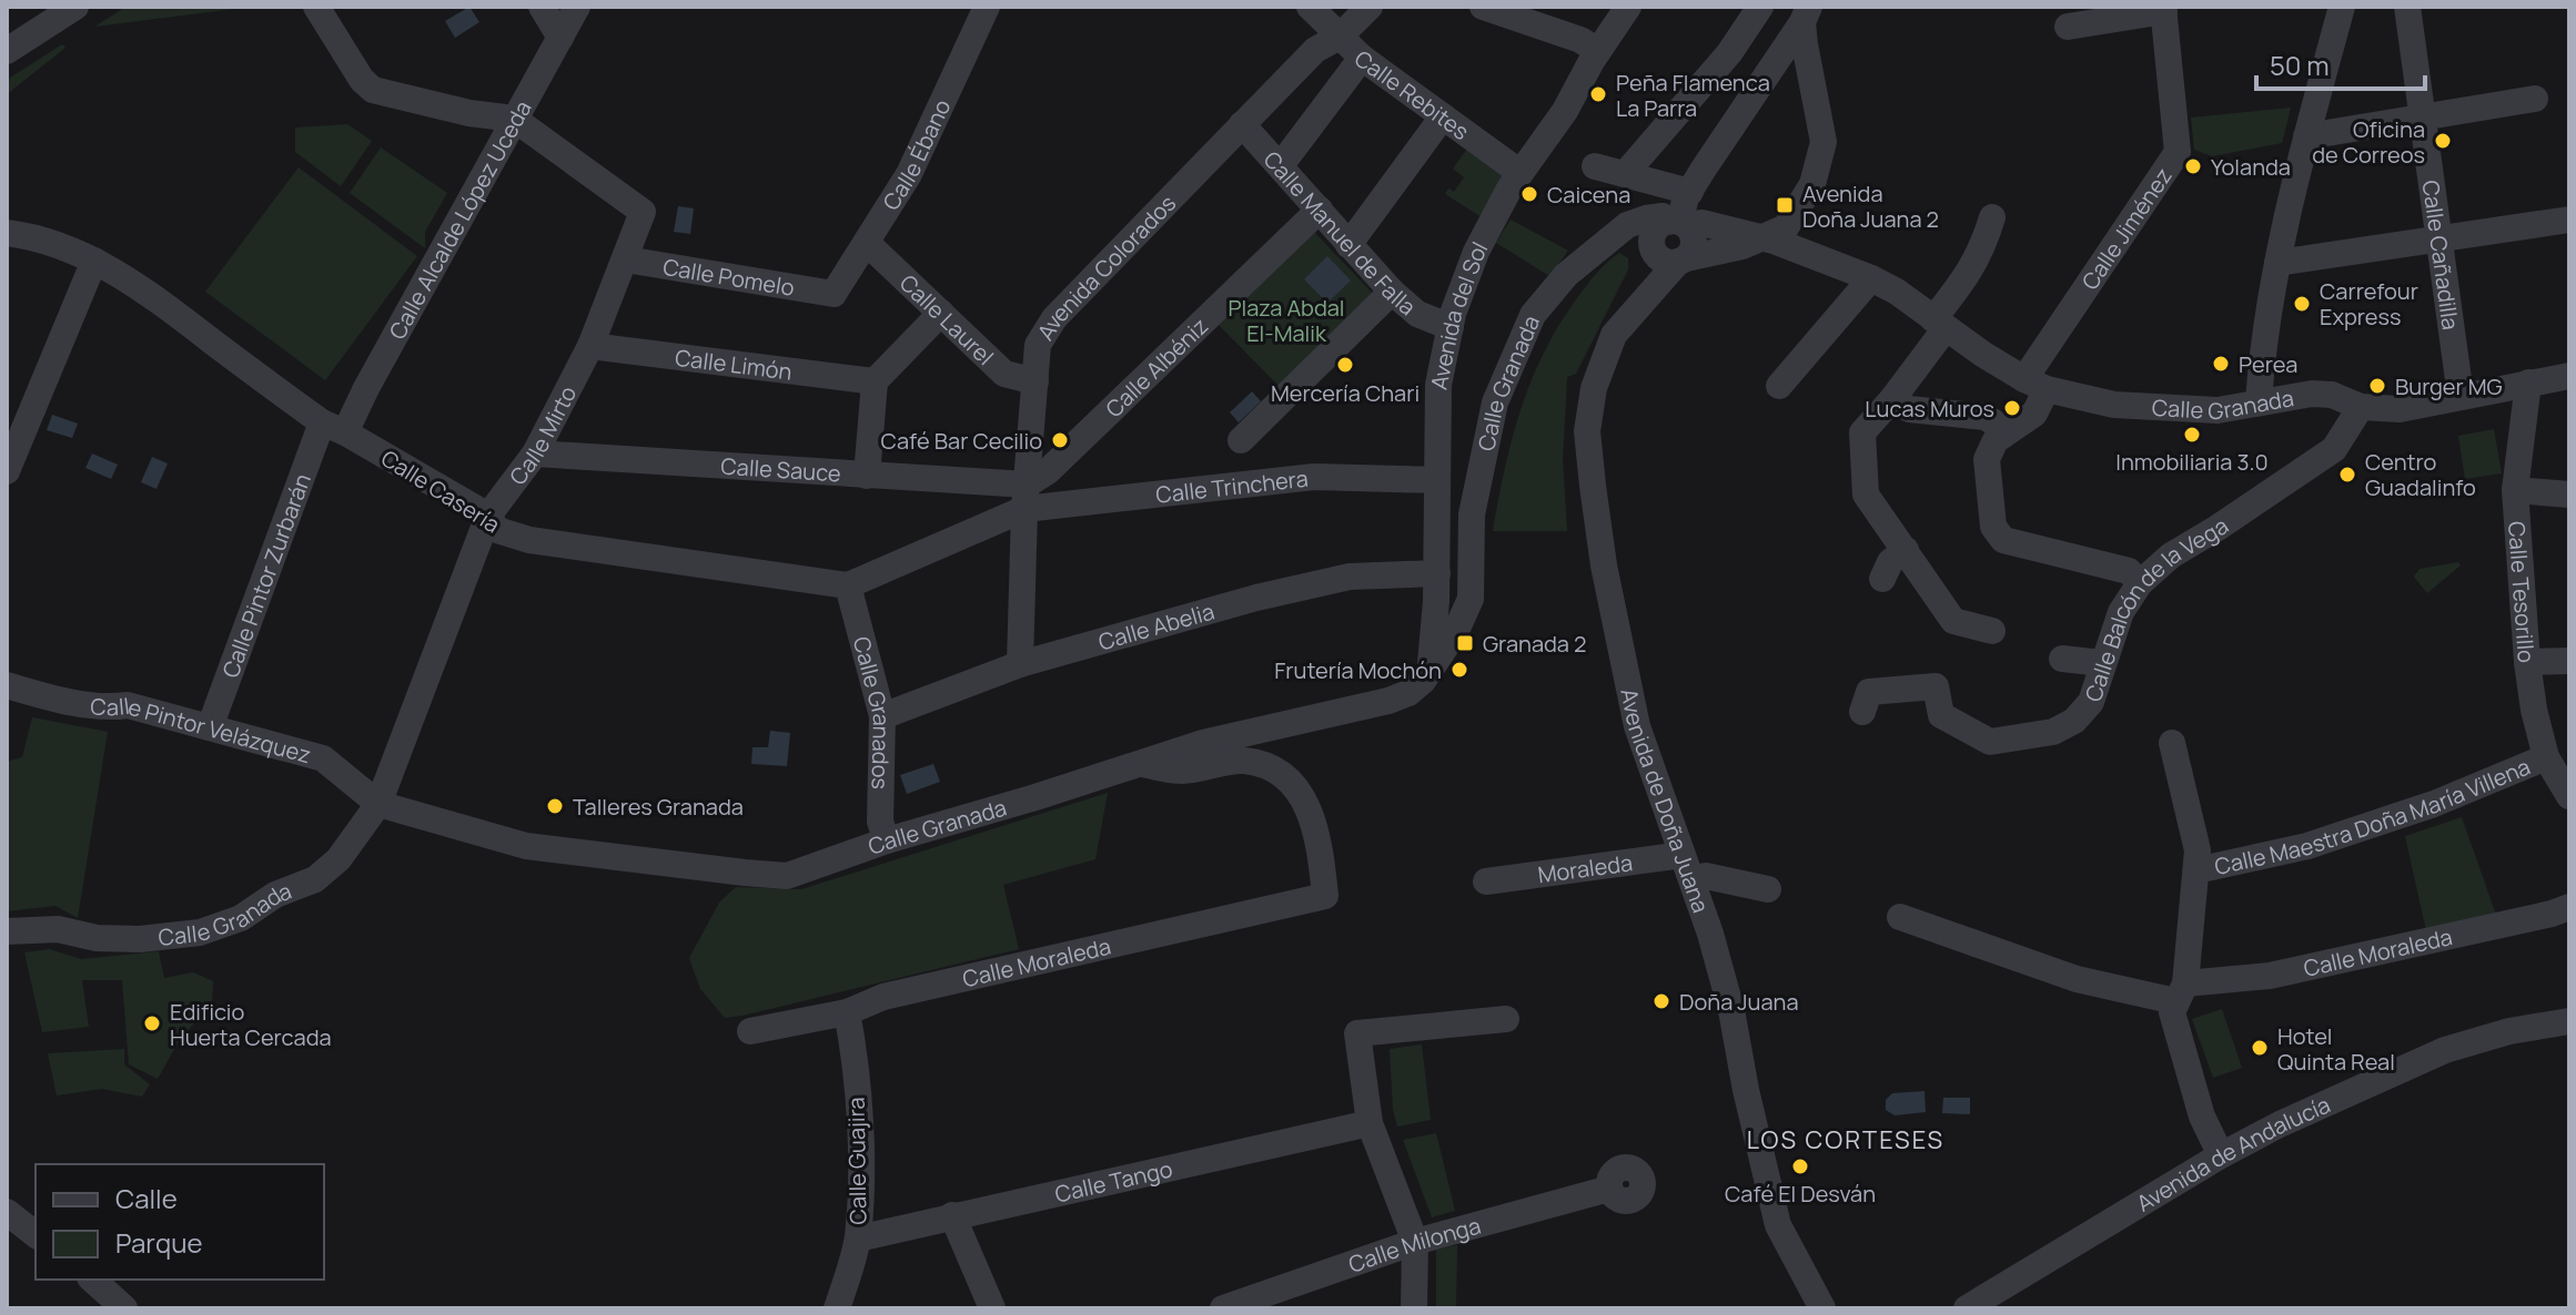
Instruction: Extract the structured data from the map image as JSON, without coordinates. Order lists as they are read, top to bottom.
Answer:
{
  "streets": {
    "street": [
      "Calle Rebites",
      "Calle Ébano",
      "Calle Alcalde López Uceda",
      "Calle Jiménez",
      "Calle Manuel de Falla",
      "Calle Cañadilla",
      "Avenida Colorados",
      "Calle Pomelo",
      "Avenida del Sol",
      "Calle Laurel",
      "Calle Limón",
      "Calle Albéniz",
      "Calle Granada",
      "Calle Mirto",
      "Calle Sauce",
      "Calle Trinchera",
      "Calle Casería",
      "Calle Pintor Zurbarán",
      "Calle Tesorillo",
      "Calle Balcón de la Vega",
      "Calle Abelia",
      "Calle Granados",
      "Calle Pintor Velázquez",
      "Avenida de Doña Juana",
      "Calle Maestra Doña María Villena",
      "Moraleda",
      "Calle Moraleda",
      "Avenida de Andalucía",
      "Calle Guajira",
      "Calle Tango",
      "Calle Milonga"
    ]
  },
  "crossings": [
    ["Calle Rebites", "Avenida Colorados"],
    ["Calle Rebites", "Avenida del Sol"],
    ["Calle Ébano", "Calle Pomelo"],
    ["Calle Ébano", "Calle Laurel"],
    ["Calle Alcalde López Uceda", "Calle Mirto"],
    ["Calle Alcalde López Uceda", "Calle Casería"],
    ["Calle Alcalde López Uceda", "Calle Pintor Zurbarán"],
    ["Calle Jiménez", "Calle Granada"],
    ["Calle Manuel de Falla", "Avenida Colorados"],
    ["Calle Manuel de Falla", "Avenida del Sol"],
    ["Calle Manuel de Falla", "Calle Albéniz"],
    ["Calle Cañadilla", "Calle Granada"],
    ["Avenida Colorados", "Calle Laurel"],
    ["Avenida Colorados", "Calle Albéniz"],
    ["Avenida Colorados", "Calle Sauce"],
    ["Avenida Colorados", "Calle Trinchera"],
    ["Avenida Colorados", "Calle Abelia"],
    ["Calle Pomelo", "Calle Mirto"],
    ["Avenida del Sol", "Calle Granada"],
    ["Avenida del Sol", "Calle Trinchera"],
    ["Avenida del Sol", "Calle Abelia"],
    ["Calle Limón", "Calle Mirto"],
    ["Calle Albéniz", "Calle Sauce"],
    ["Calle Albéniz", "Calle Trinchera"],
    ["Calle Granada", "Calle Mirto"],
    ["Calle Granada", "Calle Tesorillo"],
    ["Calle Granada", "Calle Balcón de la Vega"],
    ["Calle Granada", "Calle Granados"],
    ["Calle Granada", "Calle Pintor Velázquez"],
    ["Calle Granada", "Calle Moraleda"],
    ["Calle Mirto", "Calle Sauce"],
    ["Calle Mirto", "Calle Casería"],
    ["Calle Mirto", "Calle Pintor Velázquez"],
    ["Calle Sauce", "Calle Trinchera"],
    ["Calle Casería", "Calle Pintor Zurbarán"],
    ["Calle Casería", "Calle Granados"],
    ["Calle Pintor Zurbarán", "Calle Pintor Velázquez"],
    ["Calle Tesorillo", "Calle Maestra Doña María Villena"],
    ["Calle Abelia", "Calle Granados"],
    ["Avenida de Doña Juana", "Moraleda"],
    ["Calle Moraleda", "Calle Guajira"],
    ["Calle Guajira", "Calle Tango"]
  ],
  "districts": ["LOS CORTESES"],
  "parks": ["Plaza Abdal El-Malik"],
  "places": {
    "other": [
      "Peña Flamenca La Parra",
      "Oficina de Correos",
      "Yolanda",
      "Caicena",
      "Carrefour Express",
      "Perea",
      "Mercería Chari",
      "Burger MG",
      "Lucas Muros",
      "Inmobiliaria 3.0",
      "Café Bar Cecilio",
      "Centro Guadalinfo",
      "Frutería Mochón",
      "Talleres Granada",
      "Doña Juana",
      "Edificio Huerta Cercada",
      "Hotel Quinta Real",
      "Café El Desván"
    ],
    "transit": ["Avenida Doña Juana 2", "Granada 2"]
  },
  "legend": ["Calle", "Parque"],
  "scale_bar": "50 m"
}
